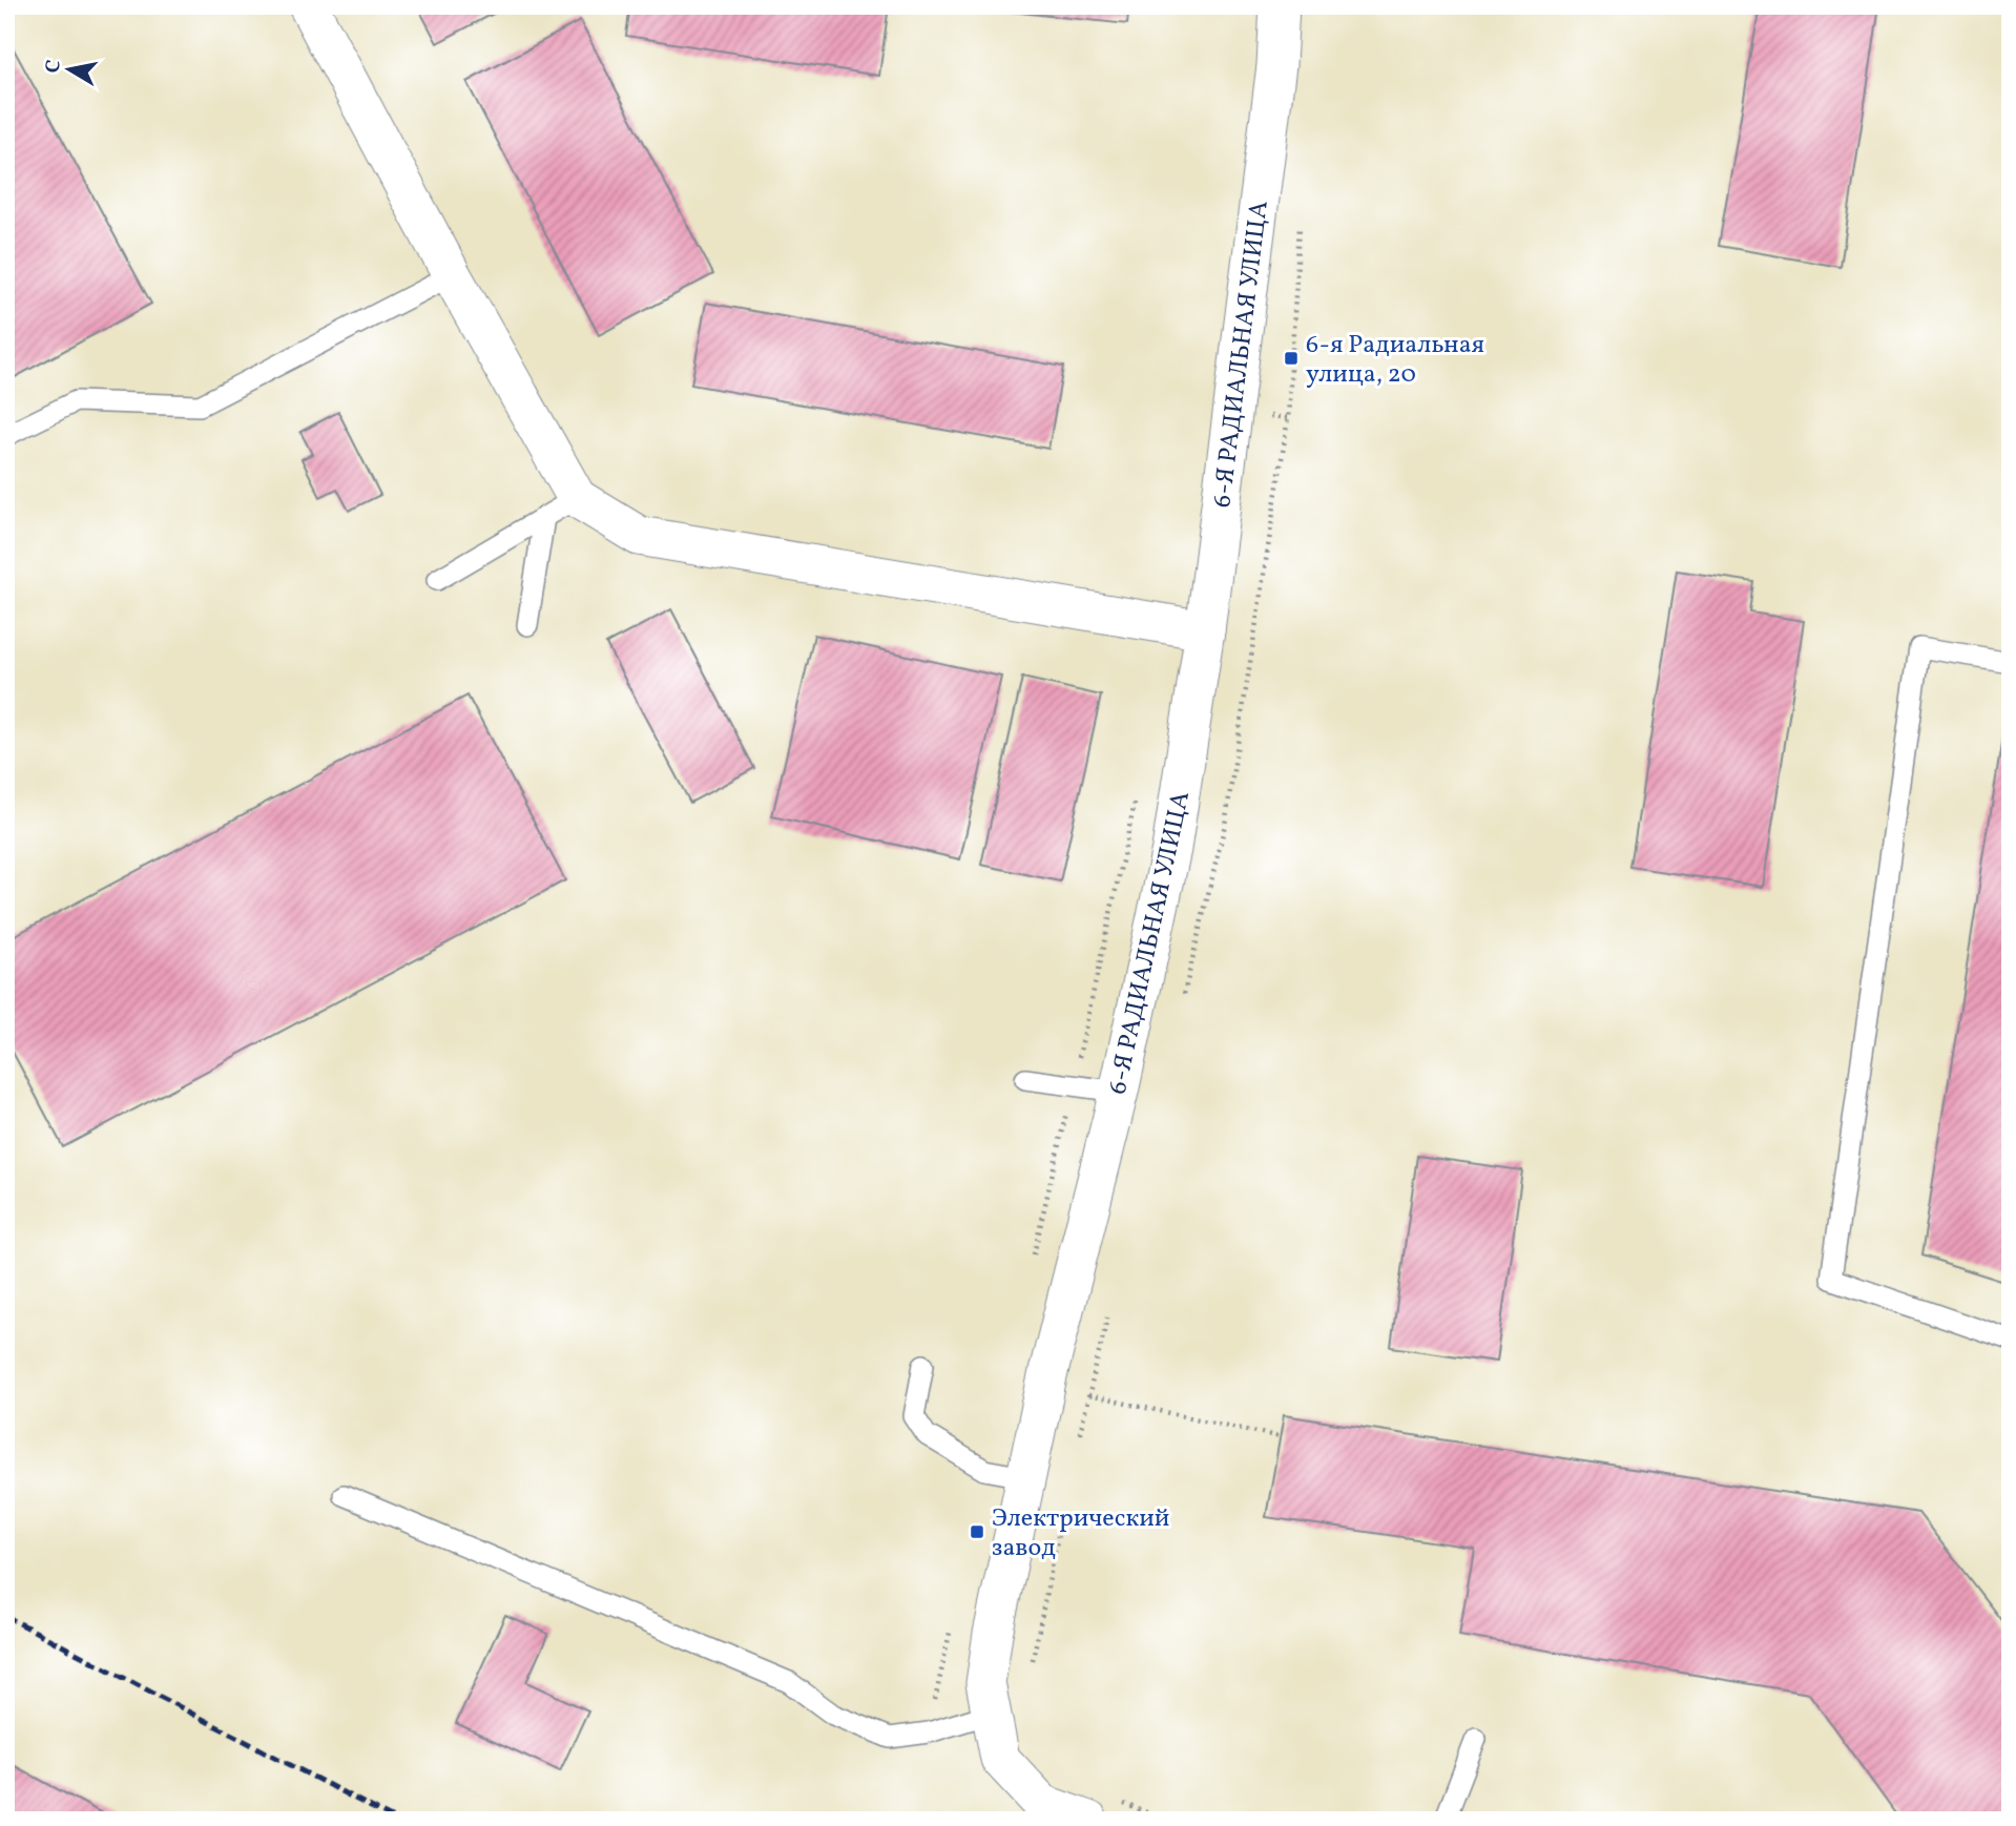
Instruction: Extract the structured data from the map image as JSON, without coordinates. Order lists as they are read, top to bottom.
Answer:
{
  "streets": {
    "street": ["6-Я РАДИАЛЬНАЯ УЛИЦА"]
  },
  "places": {
    "transit": ["6-я Радиальная улица, 20", "Электрический завод"]
  },
  "north": "left"
}
